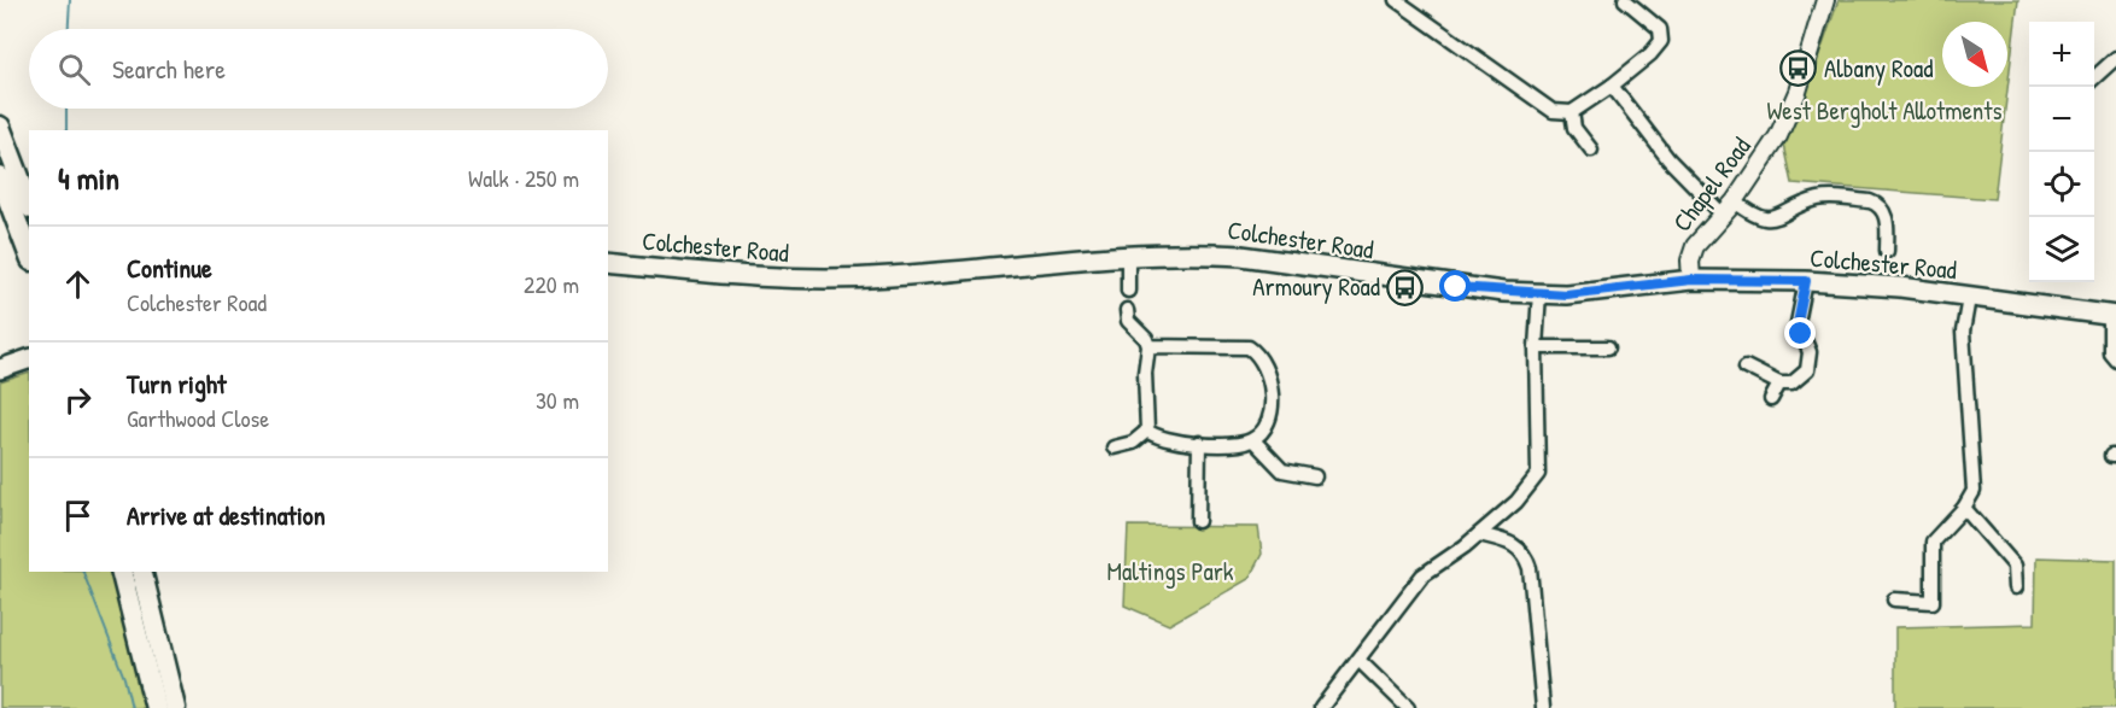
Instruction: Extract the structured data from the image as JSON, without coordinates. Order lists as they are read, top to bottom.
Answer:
{
  "streets": {
    "main road": ["Colchester Road"],
    "street": ["Chapel Road"]
  },
  "crossings": [
    ["Chapel Road", "Colchester Road"]
  ],
  "parks": ["West Bergholt Allotments", "Maltings Park"],
  "places": {
    "bus stop": ["Albany Road", "Armoury Road"]
  },
  "north": "bottom right",
  "page": {
    "map_buttons": ["+", "−"],
    "search": "Search here",
    "heading": ["4 min", "Walk · 250 m"],
    "list": [
      ["Continue", "Colchester Road", "220 m"],
      ["Turn right", "Garthwood Close", "30 m"],
      "Arrive at destination"
    ]
  }
}
